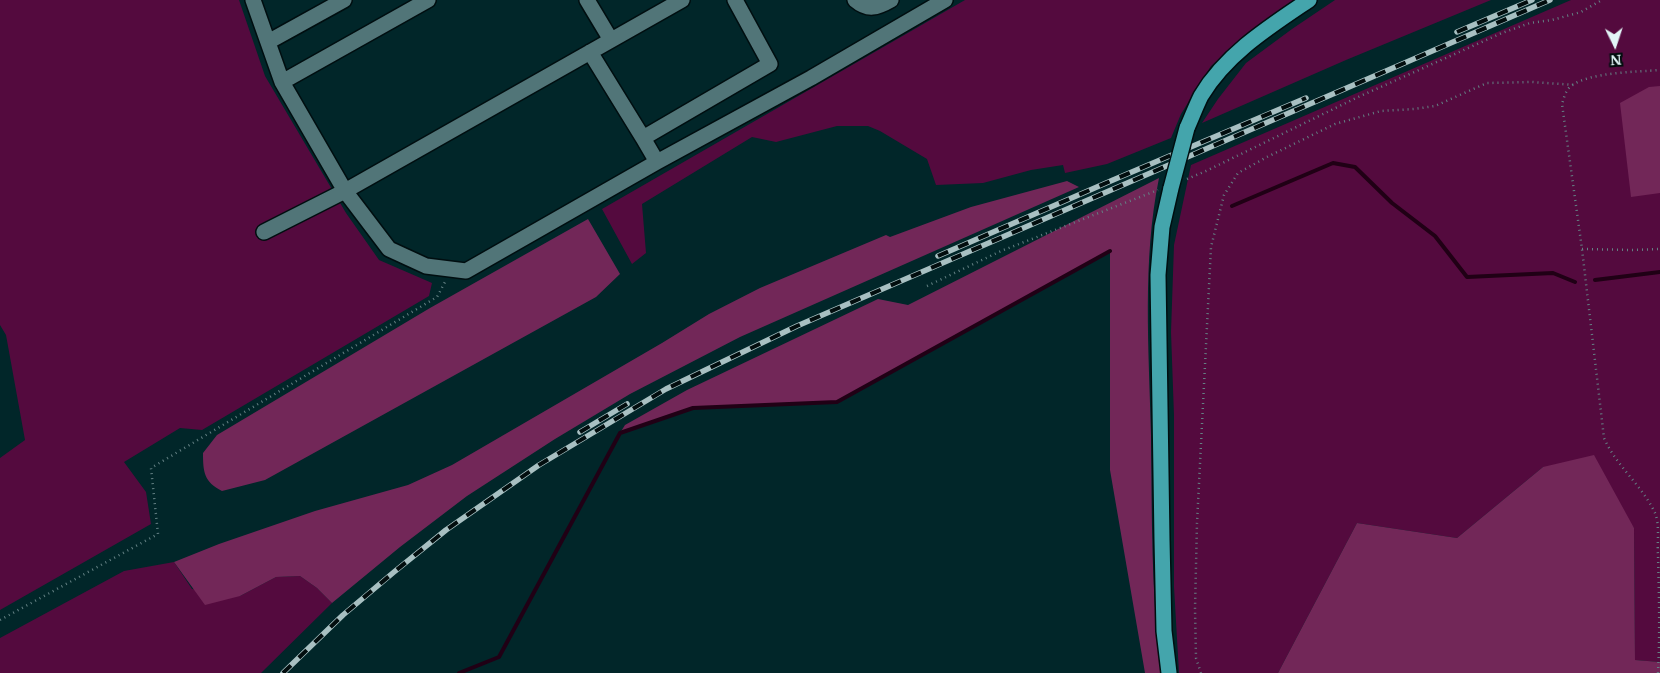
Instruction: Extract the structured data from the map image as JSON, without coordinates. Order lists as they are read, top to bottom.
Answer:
{
  "north": "bottom"
}
